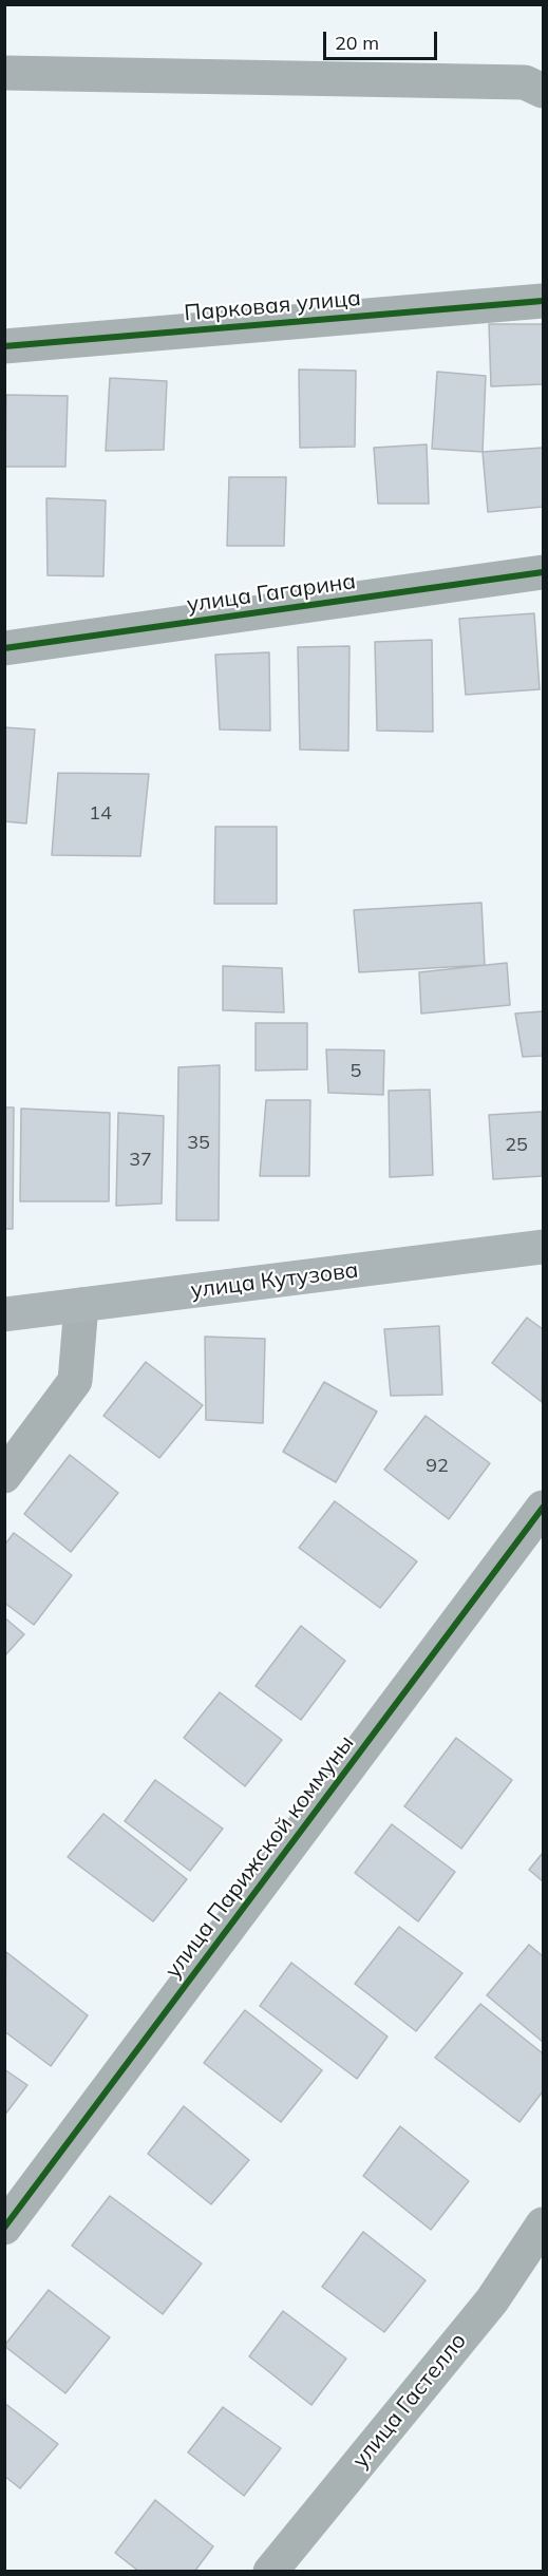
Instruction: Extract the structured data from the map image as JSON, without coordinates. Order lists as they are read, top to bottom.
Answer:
{
  "streets": {
    "main road": ["улица Кутузова"],
    "street": [
      "Парковая улица",
      "улица Гагарина",
      "улица Парижской коммуны",
      "улица Гастелло"
    ]
  },
  "house_numbers": [
    "14",
    "5",
    "35",
    "25",
    "37",
    "92"
  ],
  "scale_bar": "20 m"
}
